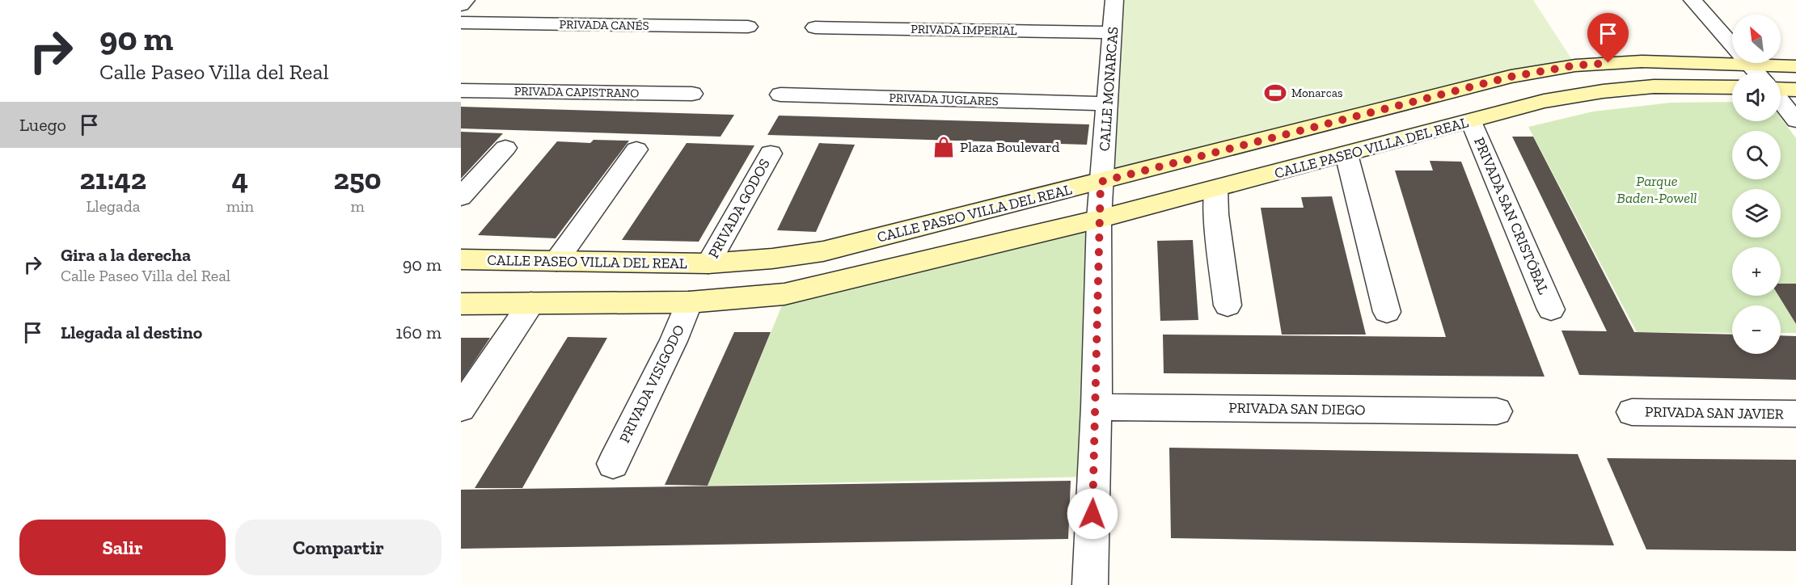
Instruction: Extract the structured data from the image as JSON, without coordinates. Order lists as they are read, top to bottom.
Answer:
{
  "streets": {
    "street": [
      "PRIVADA CANÉS",
      "PRIVADA IMPERIAL",
      "CALLE MONARCAS",
      "PRIVADA CAPISTRANO",
      "PRIVADA JUGLARES",
      "CALLE PASEO VILLA DEL REAL",
      "PRIVADA GODOS",
      "PRIVADA SAN CRISTÓBAL",
      "PRIVADA VISIGODO",
      "PRIVADA SAN DIEGO",
      "PRIVADA SAN JAVIER"
    ]
  },
  "crossings": [
    ["PRIVADA IMPERIAL", "CALLE MONARCAS"],
    ["CALLE MONARCAS", "PRIVADA JUGLARES"],
    ["CALLE MONARCAS", "CALLE PASEO VILLA DEL REAL"],
    ["CALLE MONARCAS", "PRIVADA SAN DIEGO"],
    ["CALLE PASEO VILLA DEL REAL", "PRIVADA GODOS"],
    ["CALLE PASEO VILLA DEL REAL", "PRIVADA SAN CRISTÓBAL"],
    ["CALLE PASEO VILLA DEL REAL", "PRIVADA VISIGODO"]
  ],
  "parks": ["Parque Baden-Powell"],
  "places": {
    "sports": ["Monarcas"],
    "shop": ["Plaza Boulevard"]
  },
  "north": "top left",
  "page": {
    "turn": ["90 m", "Calle Paseo Villa del Real"],
    "map_buttons": ["+", "−"],
    "then": "Luego",
    "eta": [
      "21:42",
      "Llegada",
      "4",
      "min",
      "250",
      "m"
    ],
    "list": [
      {
        "name": "Gira a la derecha",
        "note": "Calle Paseo Villa del Real",
        "value": "90 m"
      },
      {
        "name": "Llegada al destino",
        "value": "160 m"
      }
    ],
    "buttons": ["Salir", "Compartir"]
  }
}
